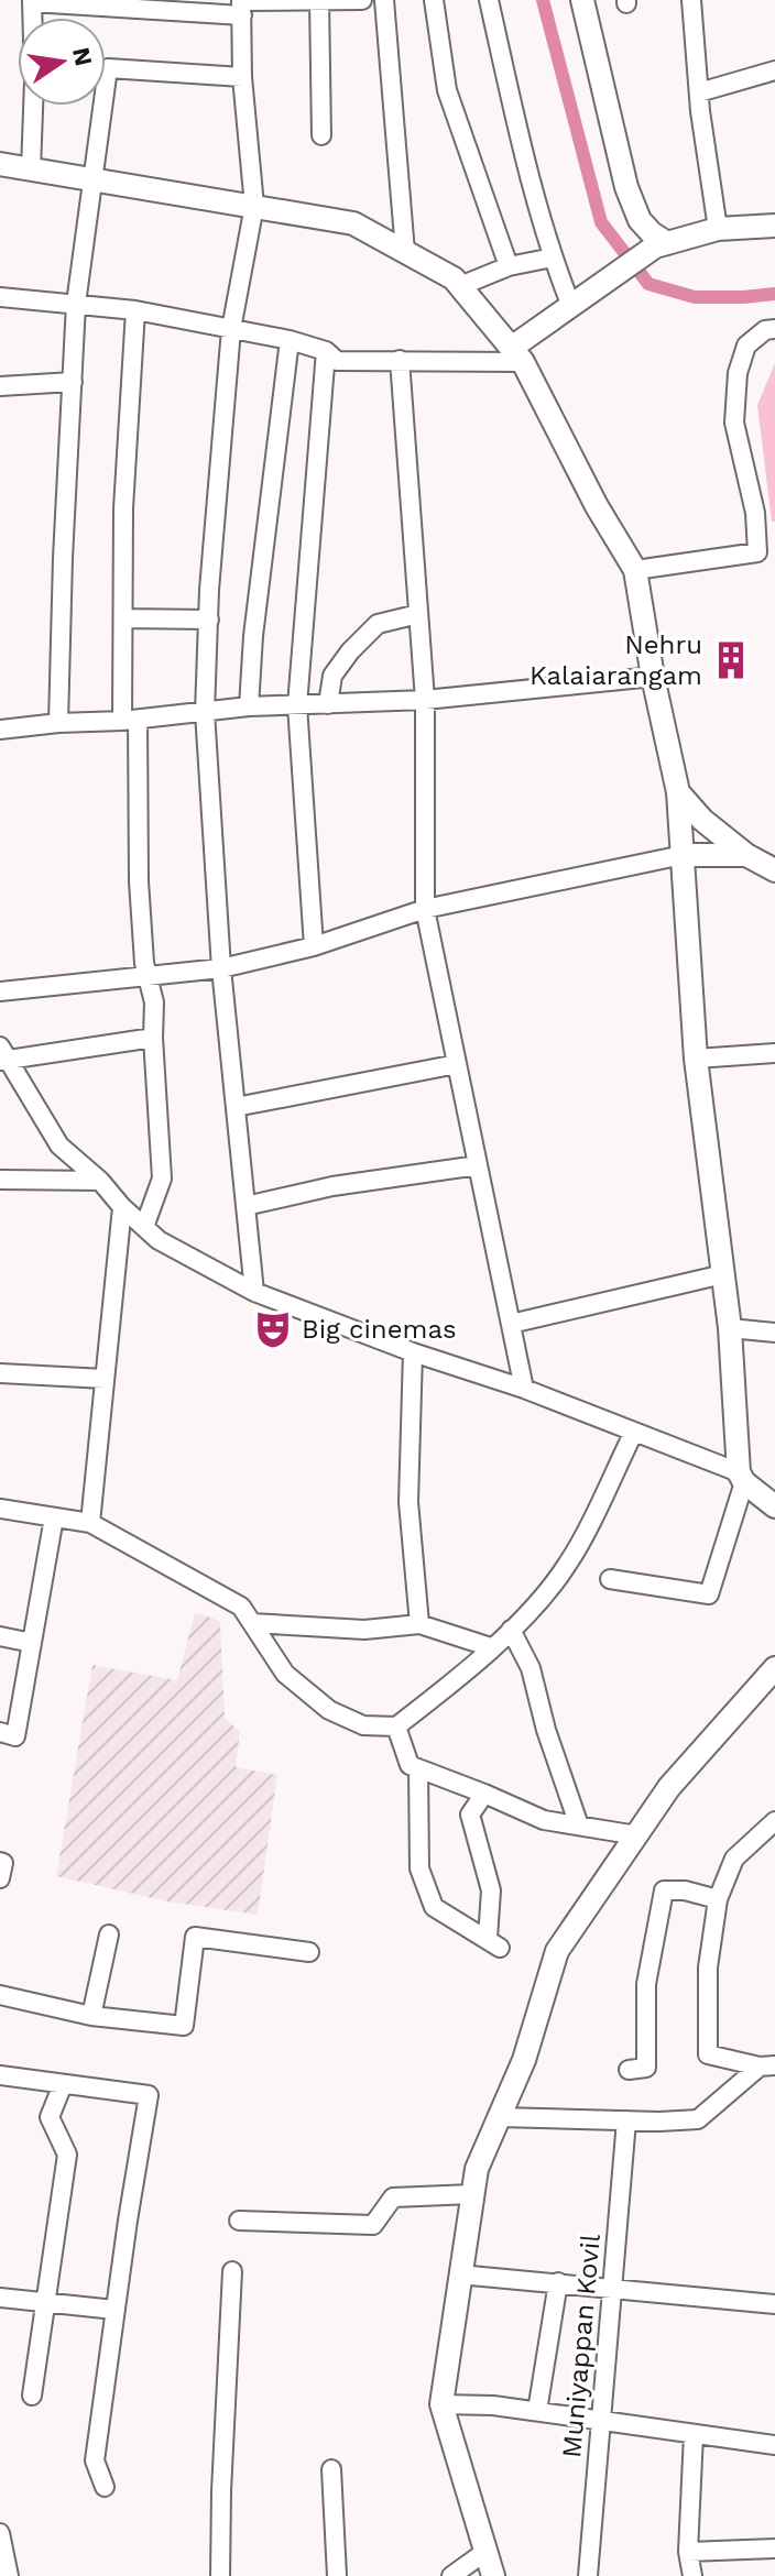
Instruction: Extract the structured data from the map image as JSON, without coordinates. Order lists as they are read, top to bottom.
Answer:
{
  "streets": {
    "street": ["Muniyappan Kovil"]
  },
  "places": {
    "building": ["Nehru Kalaiarangam"],
    "theatre": ["Big cinemas"]
  },
  "north": "right"
}
